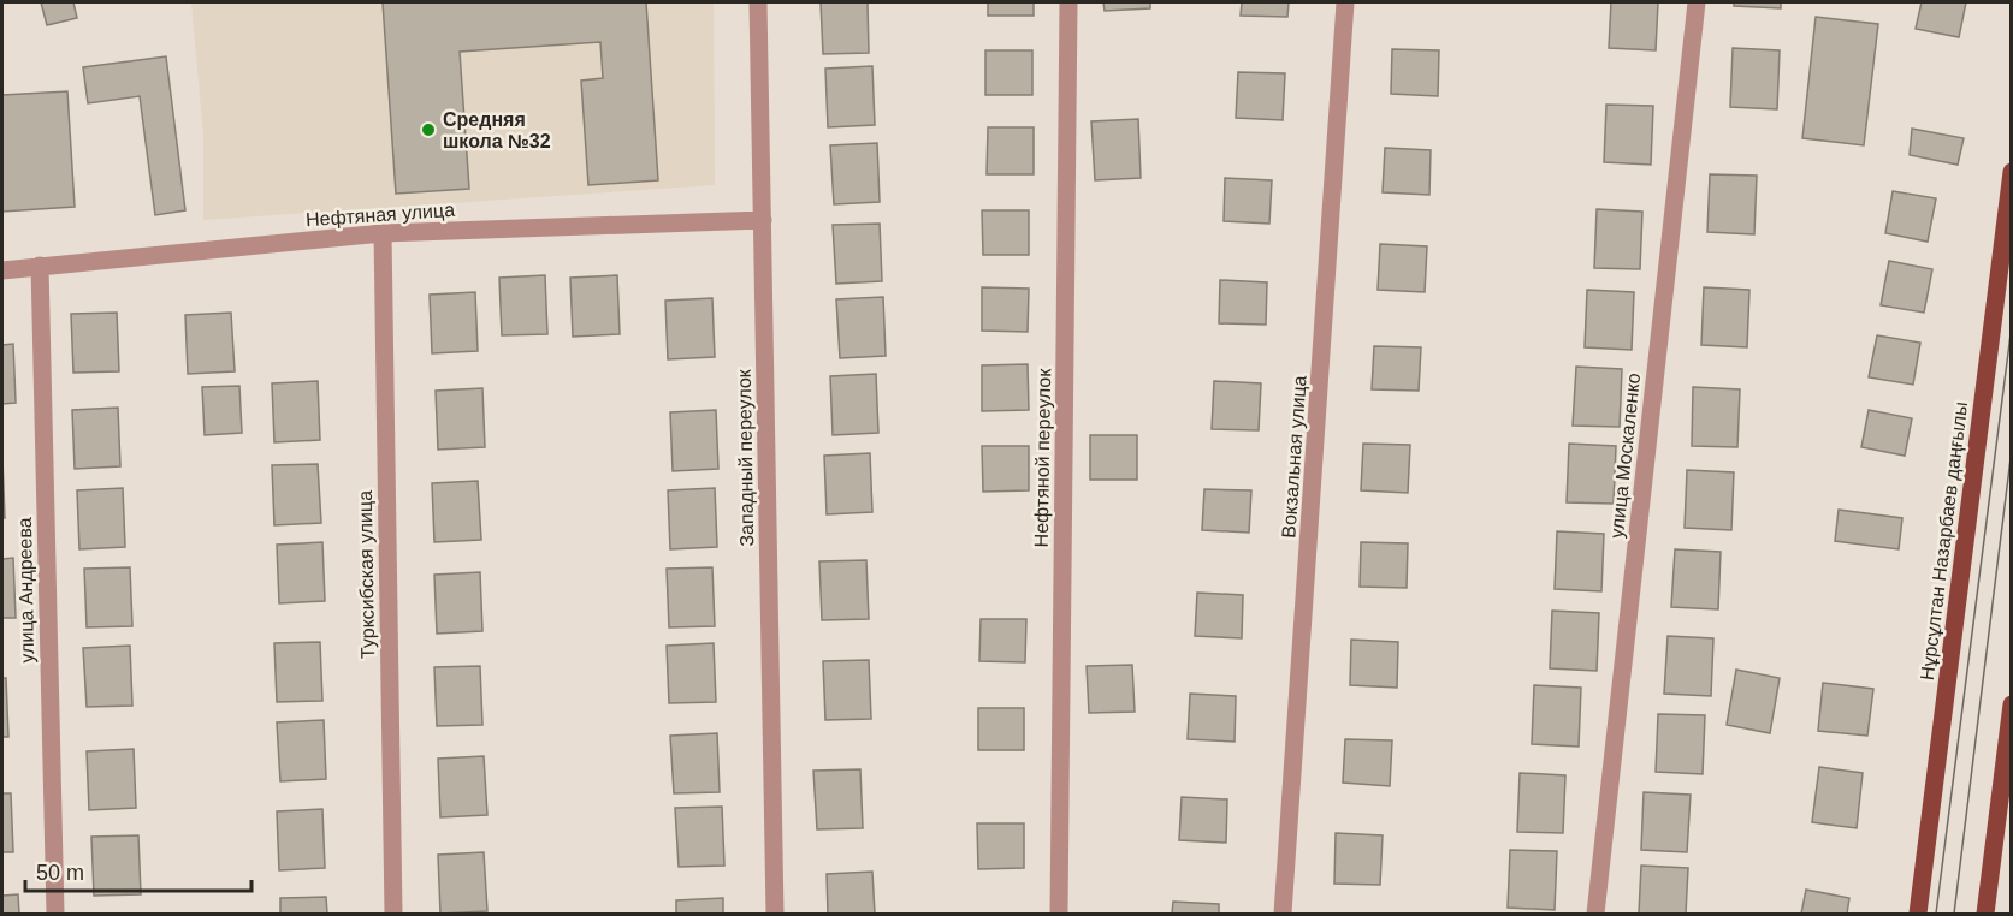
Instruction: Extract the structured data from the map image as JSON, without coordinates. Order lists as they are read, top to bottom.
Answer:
{
  "streets": {
    "main road": ["Нұрсұлтан Назарбаев даңғылы"],
    "street": [
      "Нефтяная улица",
      "улица Москаленко",
      "Вокзальная улица",
      "Западный переулок",
      "Нефтяной переулок",
      "Турксибская улица",
      "улица Андреева"
    ]
  },
  "crossings": [
    ["Нефтяная улица", "Западный переулок"],
    ["Нефтяная улица", "Турксибская улица"],
    ["Нефтяная улица", "улица Андреева"]
  ],
  "places": ["Средняя школа №32"],
  "scale_bar": "50 m"
}
